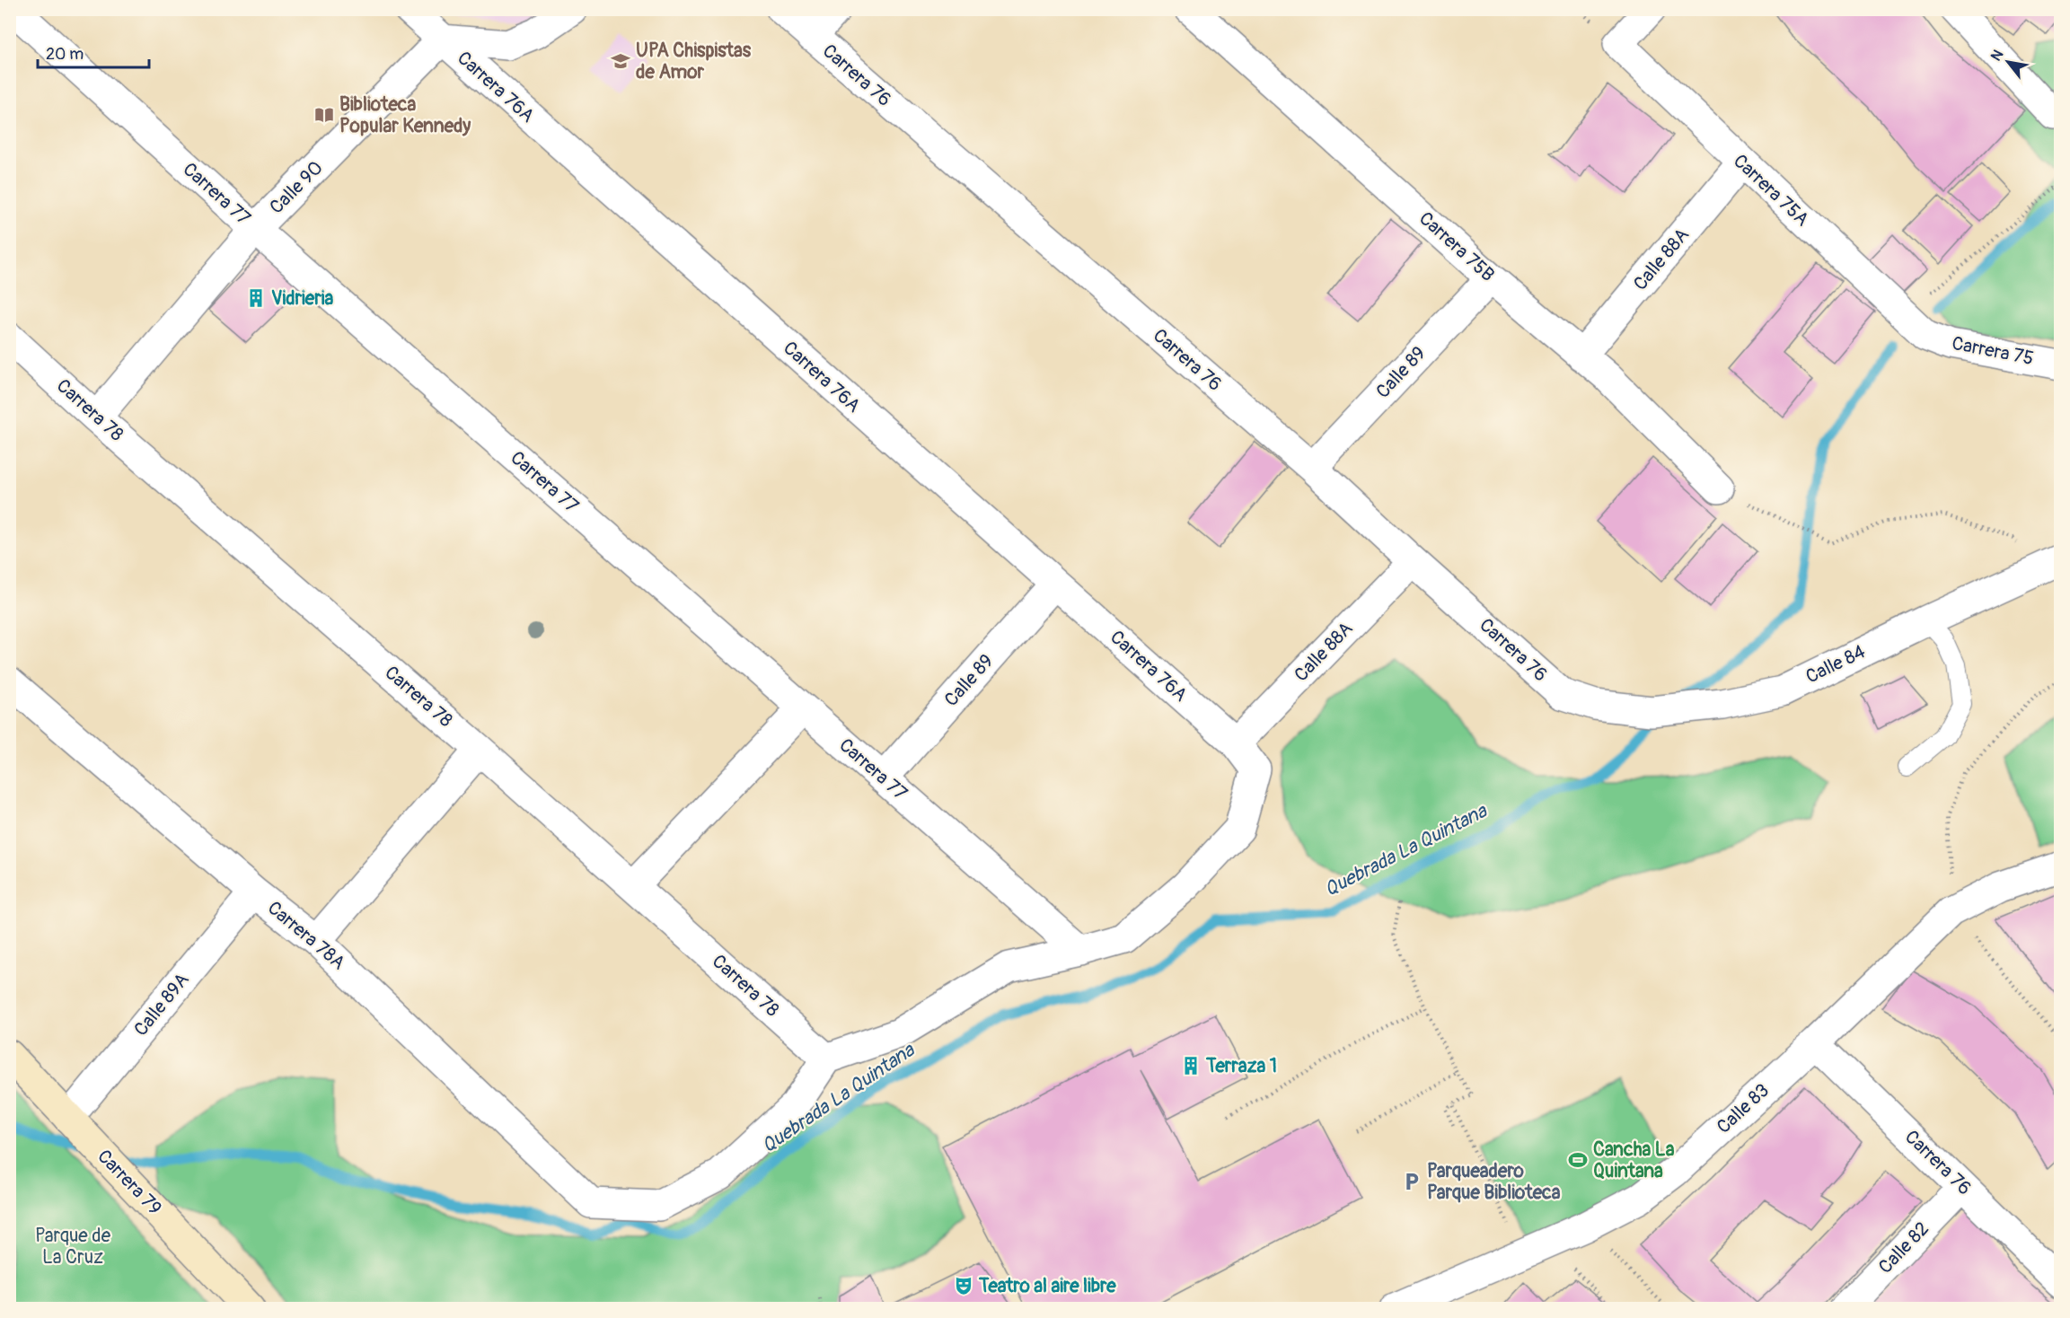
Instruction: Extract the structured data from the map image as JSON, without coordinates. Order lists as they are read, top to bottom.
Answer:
{
  "streets": {
    "street": [
      "Carrera 76",
      "Carrera 76A",
      "Calle 90",
      "Carrera 75A",
      "Carrera 77",
      "Carrera 75B",
      "Calle 88A",
      "Carrera 75",
      "Calle 89",
      "Carrera 78",
      "Calle 84",
      "Carrera 78A",
      "Calle 89A",
      "Calle 83",
      "Carrera 79",
      "Calle 82"
    ]
  },
  "crossings": [
    ["Carrera 76", "Calle 88A"],
    ["Carrera 76", "Calle 89"],
    ["Carrera 76", "Calle 84"],
    ["Carrera 76", "Calle 83"],
    ["Carrera 76", "Calle 82"],
    ["Carrera 76A", "Calle 90"],
    ["Carrera 76A", "Carrera 77"],
    ["Carrera 76A", "Calle 88A"],
    ["Carrera 76A", "Calle 89"],
    ["Calle 90", "Carrera 77"],
    ["Calle 90", "Carrera 78"],
    ["Carrera 75A", "Calle 88A"],
    ["Carrera 75A", "Carrera 75"],
    ["Carrera 77", "Calle 89"],
    ["Carrera 75B", "Calle 88A"],
    ["Carrera 75B", "Calle 89"],
    ["Carrera 78", "Carrera 78A"],
    ["Carrera 78A", "Calle 89A"],
    ["Calle 89A", "Carrera 79"]
  ],
  "water": ["Quebrada La Quintana"],
  "parks": ["Parque de La Cruz"],
  "places": {
    "school or university": ["UPA Chispistas de Amor"],
    "library": ["Biblioteca Popular Kennedy"],
    "building": ["Vidrieria", "Terraza 1"],
    "sports": ["Cancha La Quintana"],
    "parking": ["Parqueadero Parque Biblioteca"],
    "theatre": ["Teatro al aire libre"]
  },
  "scale_bar": "20 m",
  "north": "top left"
}
